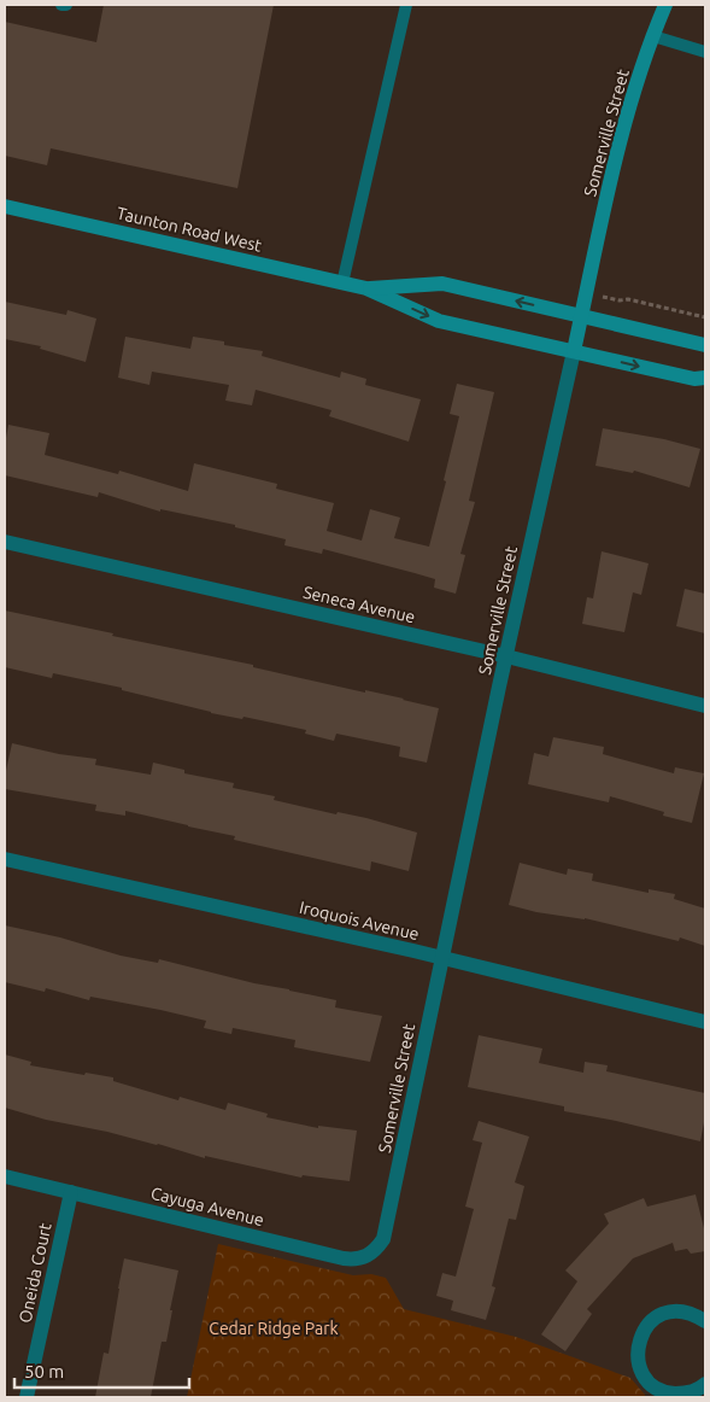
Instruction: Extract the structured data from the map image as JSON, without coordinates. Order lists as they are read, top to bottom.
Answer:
{
  "streets": {
    "main road": ["Somerville Street", "Taunton Road West"],
    "street": [
      "Seneca Avenue",
      "Iroquois Avenue",
      "Cayuga Avenue",
      "Oneida Court"
    ]
  },
  "crossings": [
    ["Somerville Street", "Taunton Road West"],
    ["Somerville Street", "Seneca Avenue"],
    ["Somerville Street", "Iroquois Avenue"],
    ["Somerville Street", "Cayuga Avenue"],
    ["Cayuga Avenue", "Oneida Court"]
  ],
  "parks": ["Cedar Ridge Park"],
  "scale_bar": "50 m"
}
